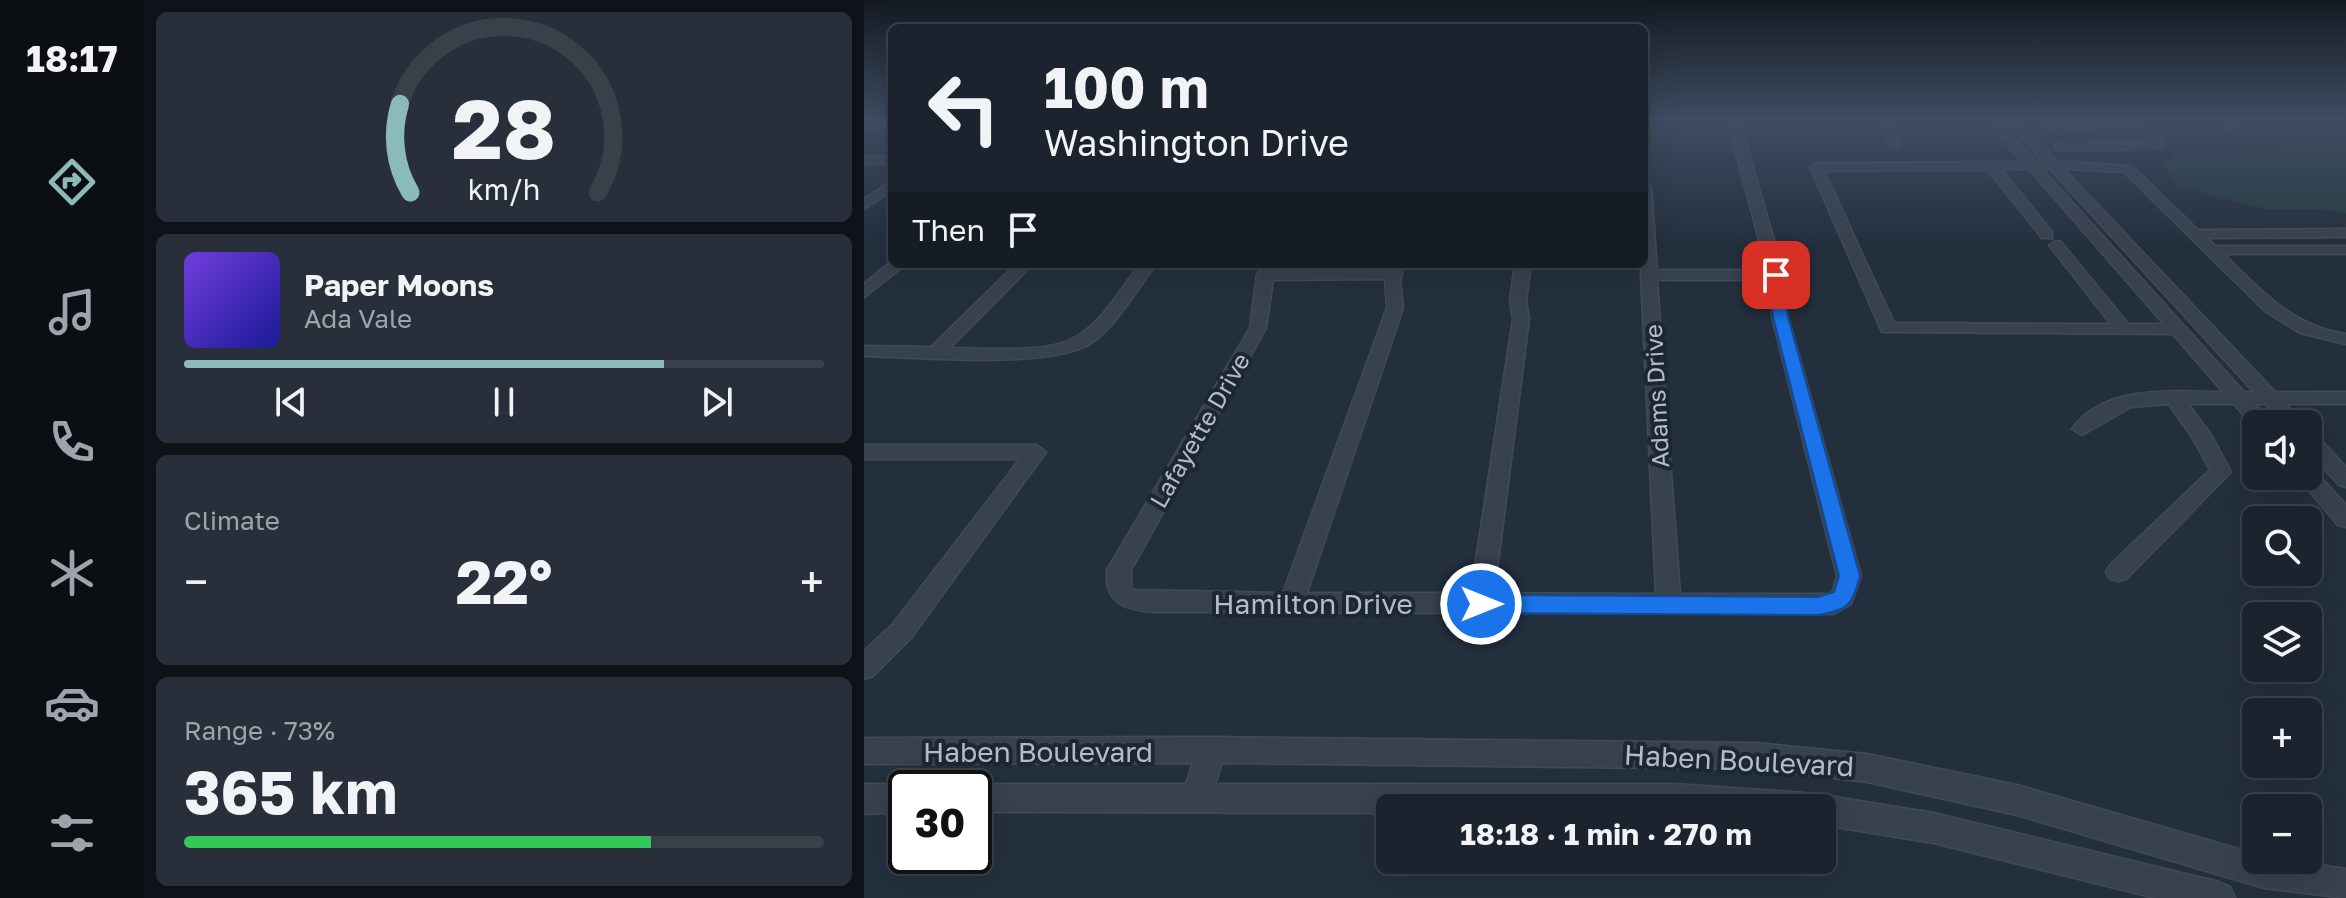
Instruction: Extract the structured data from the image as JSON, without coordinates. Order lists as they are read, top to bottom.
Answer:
{
  "streets": {
    "street": [
      "Adams Drive",
      "Lafayette Drive",
      "Hamilton Drive",
      "Haben Boulevard"
    ]
  },
  "crossings": [
    ["Adams Drive", "Hamilton Drive"],
    ["Lafayette Drive", "Hamilton Drive"]
  ],
  "page": {
    "tabs": "18:17",
    "turn": ["100 m", "Washington Drive"],
    "then": "Then",
    "song": ["Paper Moons", "Ada Vale"],
    "map_buttons": ["+", "−"],
    "tile": [
      "Climate",
      ["Range · 73%", "365 km"]
    ],
    "heat": ["−", "22°", "+"],
    "limit": "30",
    "trip": "18:18 · 1 min · 270 m",
    "gauge": ["28", "km/h"]
  }
}
